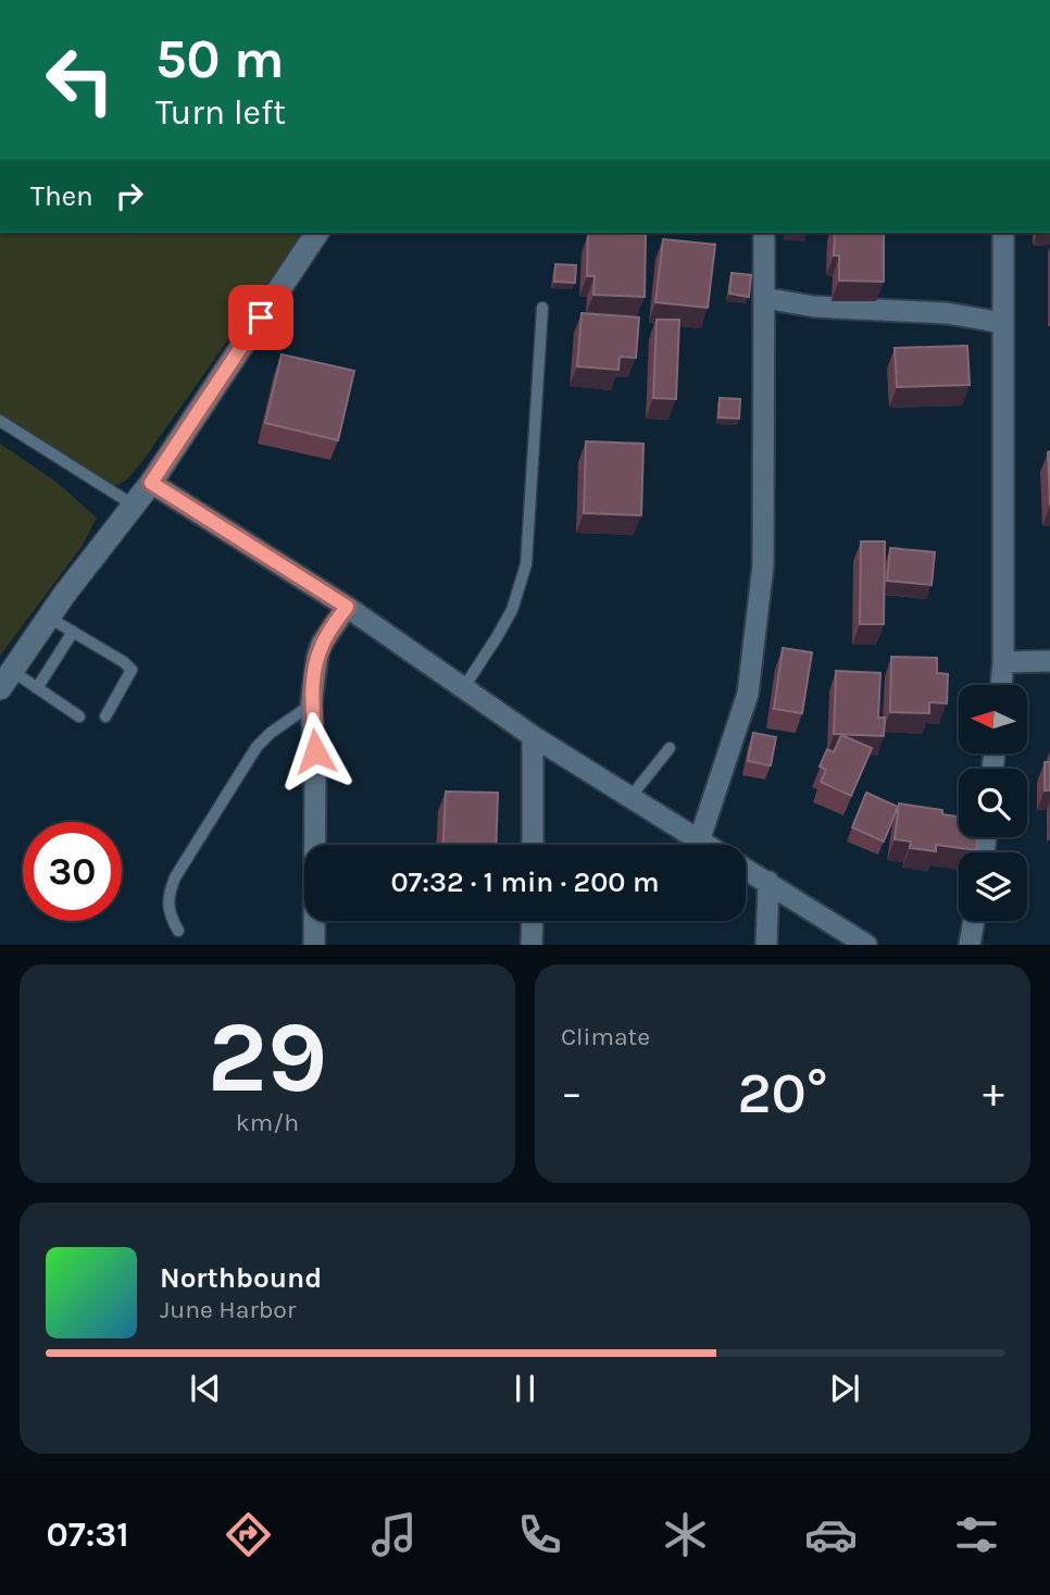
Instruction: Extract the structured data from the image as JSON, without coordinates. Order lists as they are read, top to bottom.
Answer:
{
  "north": "left",
  "page": {
    "turn": ["50 m", "Turn left"],
    "then": "Then",
    "limit": "30",
    "trip": "07:32 · 1 min · 200 m",
    "tile": [
      ["29", "km/h"],
      "Climate"
    ],
    "heat": ["−", "20°", "+"],
    "song": ["Northbound", "June Harbor"],
    "tabs": "07:31"
  }
}
